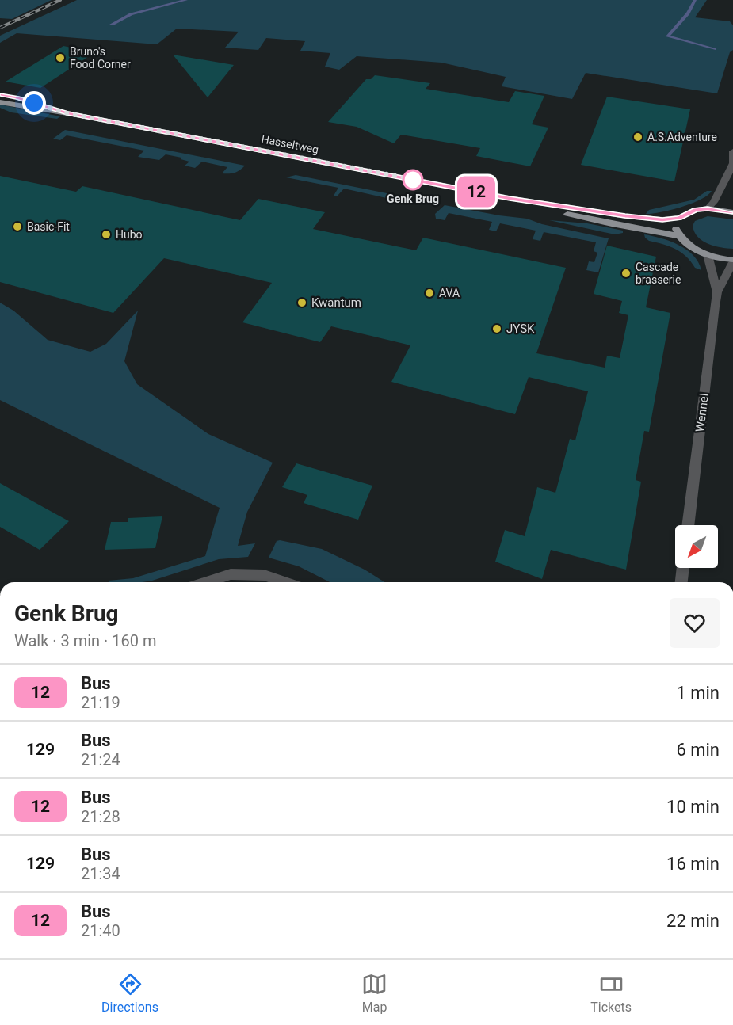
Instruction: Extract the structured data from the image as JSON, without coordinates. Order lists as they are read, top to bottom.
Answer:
{
  "streets": {
    "main road": ["Hasseltweg"],
    "street": ["Wennel"]
  },
  "crossings": [
    ["Hasseltweg", "Wennel"]
  ],
  "places": [
    "Bruno's Food Corner",
    "A.S.Adventure",
    "Genk Brug",
    "Basic-Fit",
    "Hubo",
    "Cascade brasserie",
    "AVA",
    "Kwantum",
    "JYSK"
  ],
  "lines": ["bus line 12"],
  "north": "bottom left",
  "page": {
    "on_map": "12",
    "heading": ["Genk Brug", "Walk · 3 min · 160 m"],
    "list": [
      {
        "mark": "12",
        "name": "Bus",
        "note": "21:19",
        "value": "1 min"
      },
      {
        "mark": "129",
        "name": "Bus",
        "note": "21:24",
        "value": "6 min"
      },
      {
        "mark": "12",
        "name": "Bus",
        "note": "21:28",
        "value": "10 min"
      },
      {
        "mark": "129",
        "name": "Bus",
        "note": "21:34",
        "value": "16 min"
      },
      {
        "mark": "12",
        "name": "Bus",
        "note": "21:40",
        "value": "22 min"
      }
    ],
    "tabs": ["Directions", "Map", "Tickets"]
  }
}
